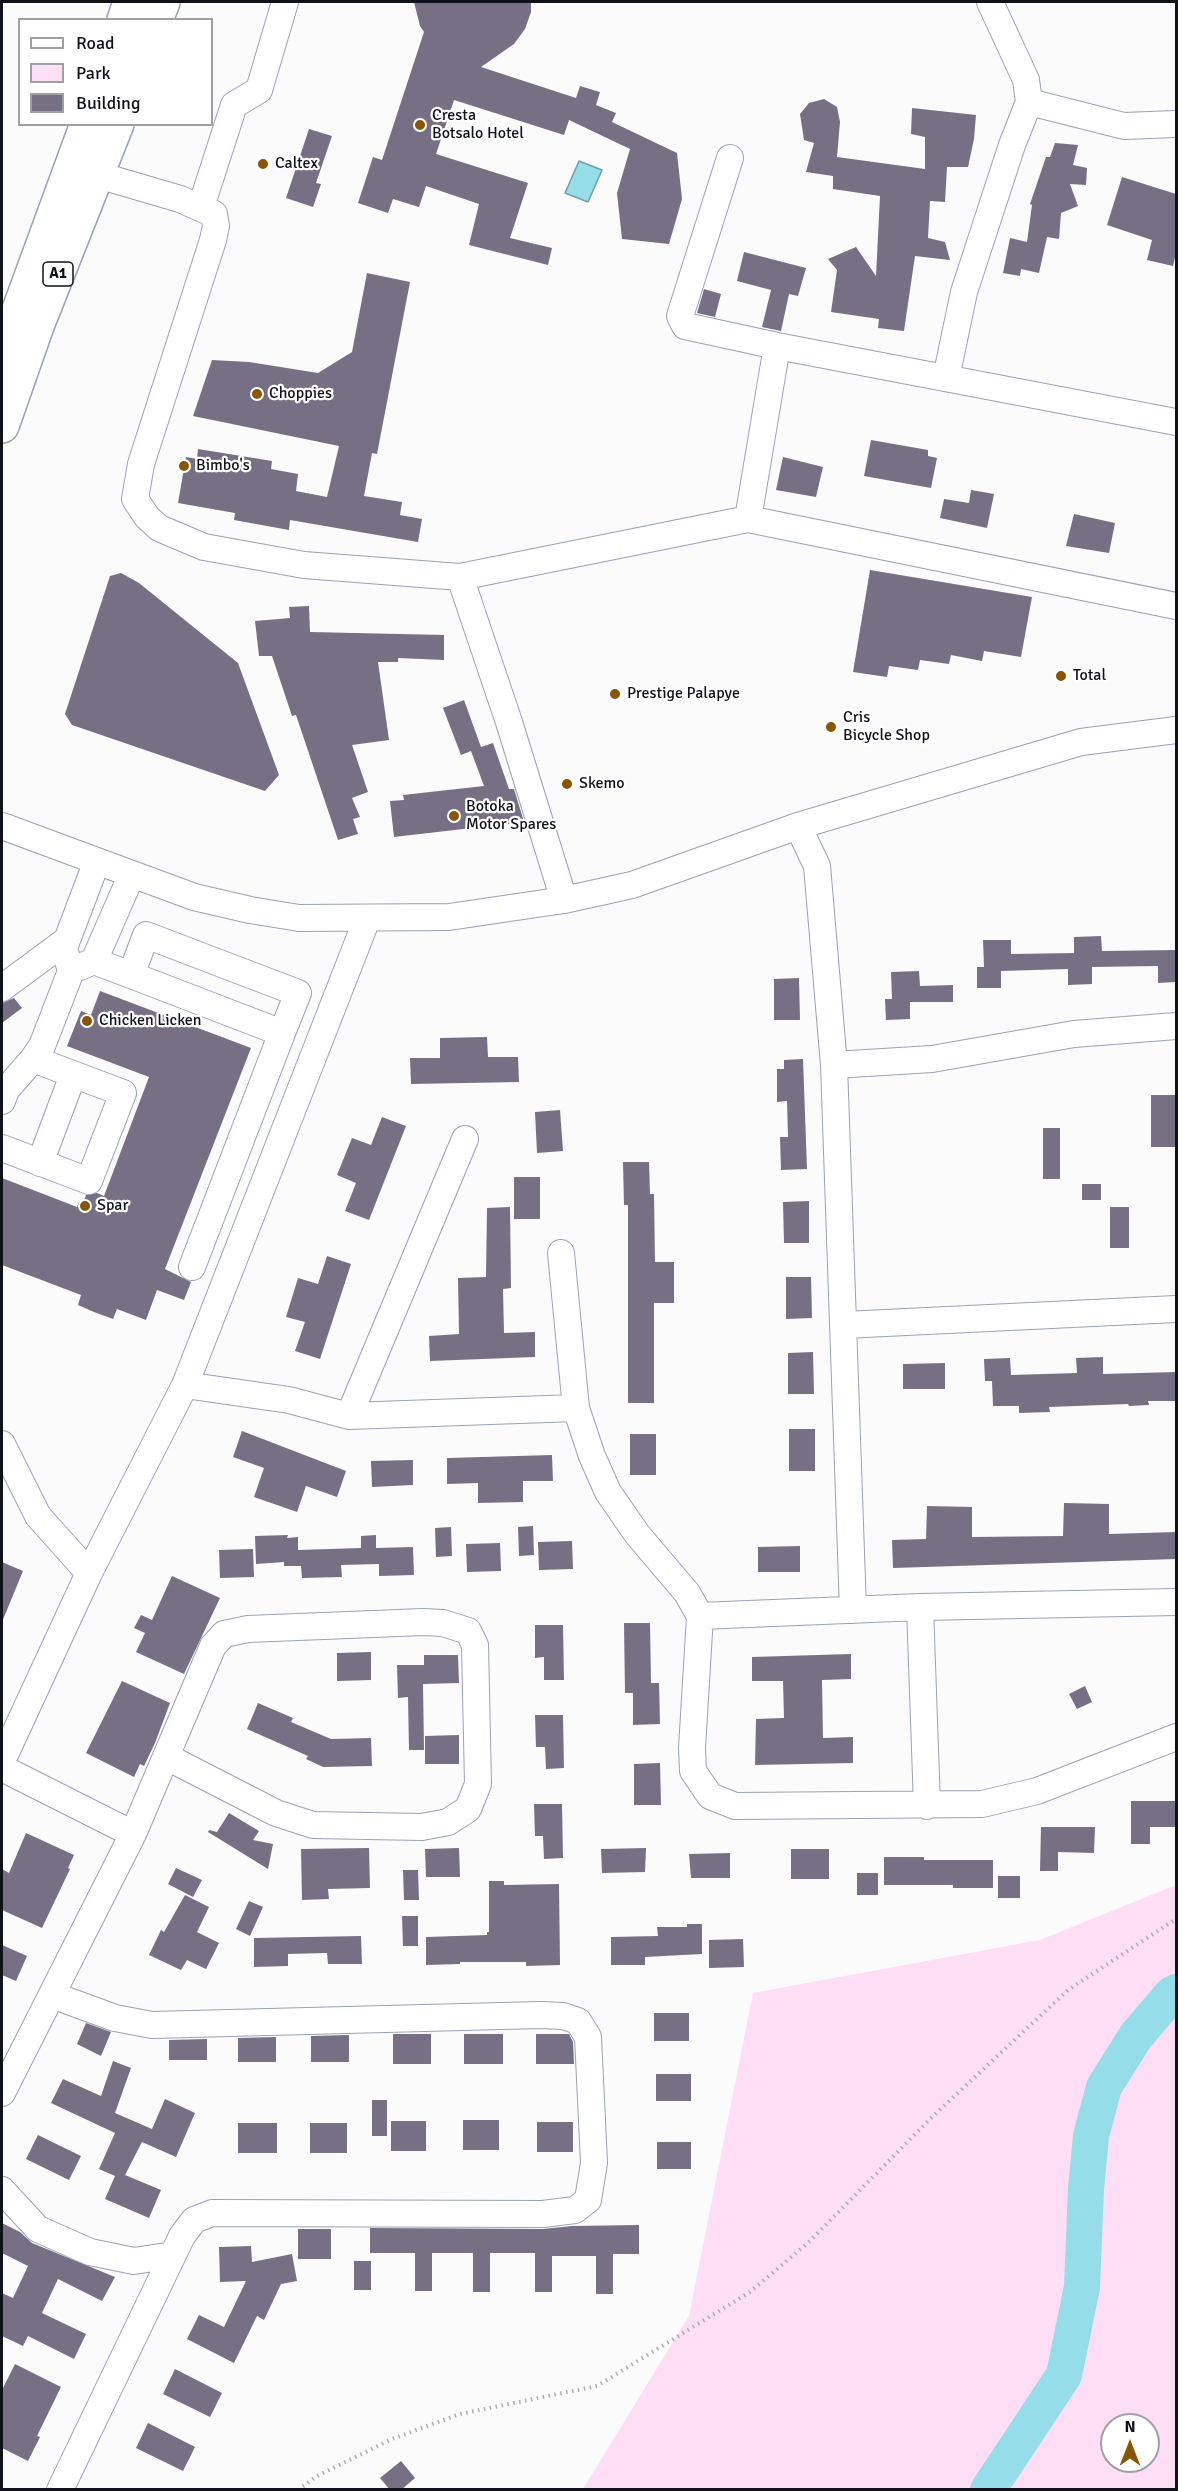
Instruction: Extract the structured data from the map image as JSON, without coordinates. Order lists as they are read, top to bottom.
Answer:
{
  "streets": {
    "highway": ["A1"]
  },
  "places": [
    "Cresta Botsalo Hotel",
    "Caltex",
    "Choppies",
    "Bimbo's",
    "Total",
    "Prestige Palapye",
    "Cris Bicycle Shop",
    "Skemo",
    "Botoka Motor Spares",
    "Chicken Licken",
    "Spar"
  ],
  "legend": ["Road", "Park", "Building"],
  "north": "top"
}
